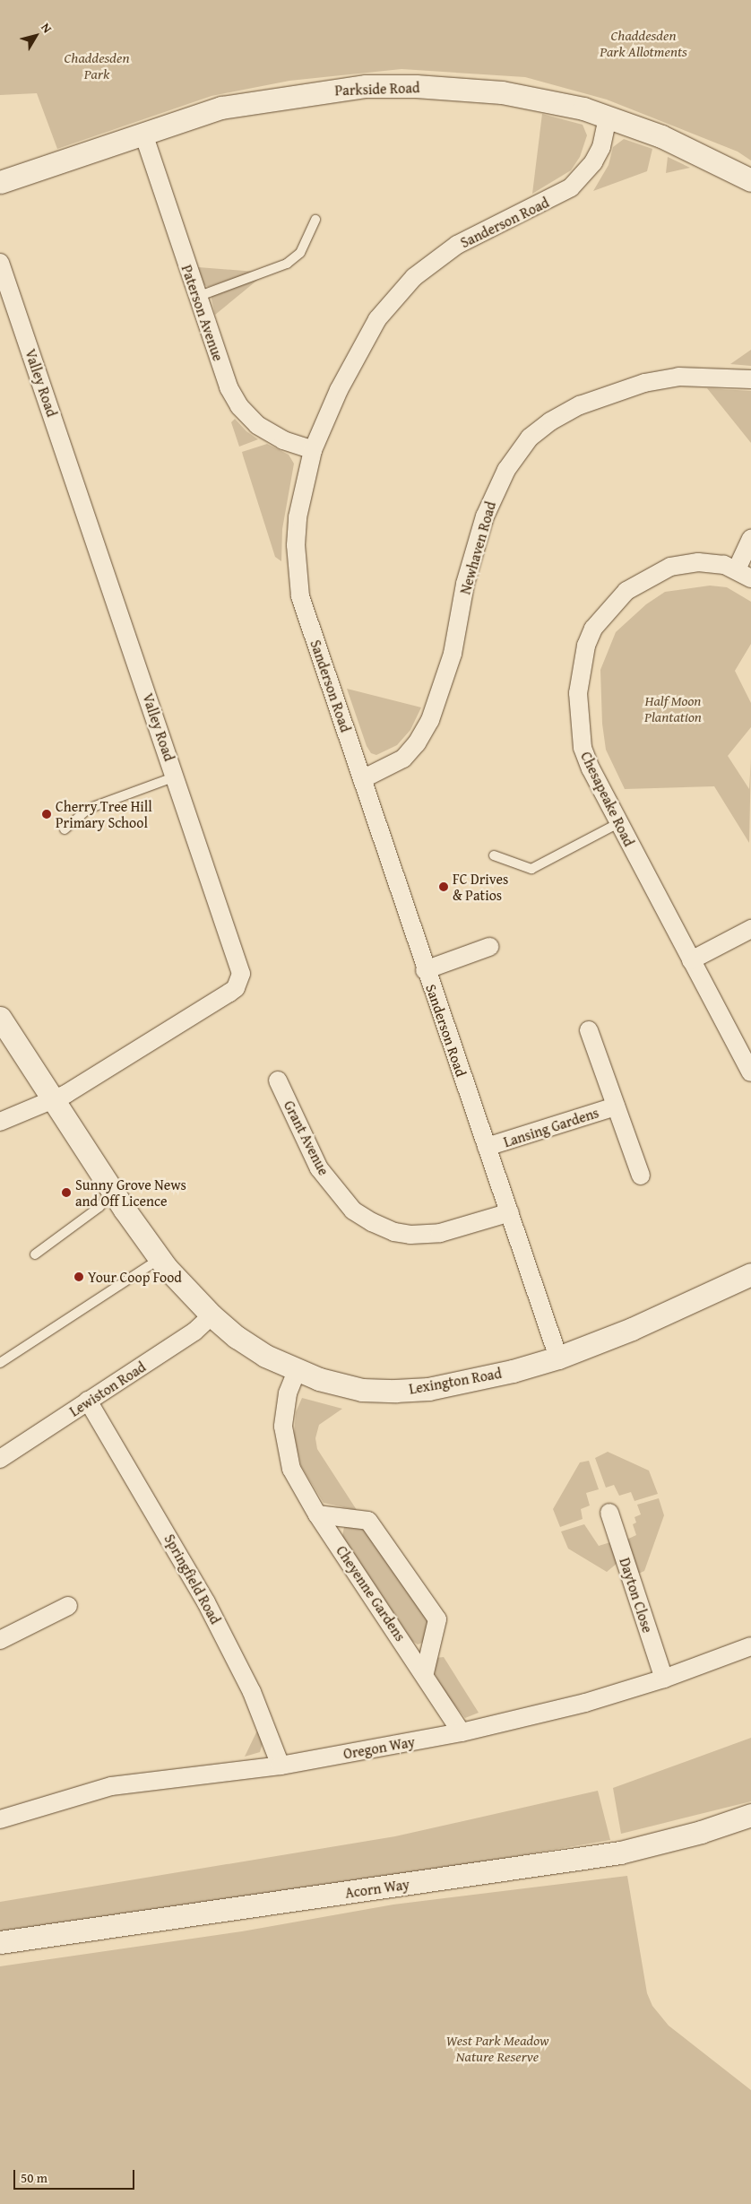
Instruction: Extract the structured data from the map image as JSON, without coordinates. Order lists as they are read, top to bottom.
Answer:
{
  "streets": {
    "street": [
      "Parkside Road",
      "Sanderson Road",
      "Paterson Avenue",
      "Valley Road",
      "Newhaven Road",
      "Chesapeake Road",
      "Lansing Gardens",
      "Grant Avenue",
      "Lexington Road",
      "Lewiston Road",
      "Springfield Road",
      "Cheyenne Gardens",
      "Dayton Close",
      "Oregon Way",
      "Acorn Way"
    ]
  },
  "crossings": [
    ["Parkside Road", "Sanderson Road"],
    ["Parkside Road", "Paterson Avenue"],
    ["Sanderson Road", "Paterson Avenue"],
    ["Sanderson Road", "Newhaven Road"],
    ["Sanderson Road", "Lansing Gardens"],
    ["Sanderson Road", "Grant Avenue"],
    ["Sanderson Road", "Lexington Road"],
    ["Valley Road", "Lexington Road"],
    ["Lexington Road", "Lewiston Road"],
    ["Lexington Road", "Cheyenne Gardens"],
    ["Lewiston Road", "Springfield Road"],
    ["Springfield Road", "Oregon Way"],
    ["Cheyenne Gardens", "Oregon Way"],
    ["Dayton Close", "Oregon Way"]
  ],
  "parks": [
    "Chaddesden Park Allotments",
    "Chaddesden Park",
    "Half Moon Plantation",
    "West Park Meadow Nature Reserve"
  ],
  "places": [
    "Cherry Tree Hill Primary School",
    "FC Drives & Patios",
    "Sunny Grove News and Off Licence",
    "Your Coop Food"
  ],
  "scale_bar": "50 m",
  "north": "top right"
}
